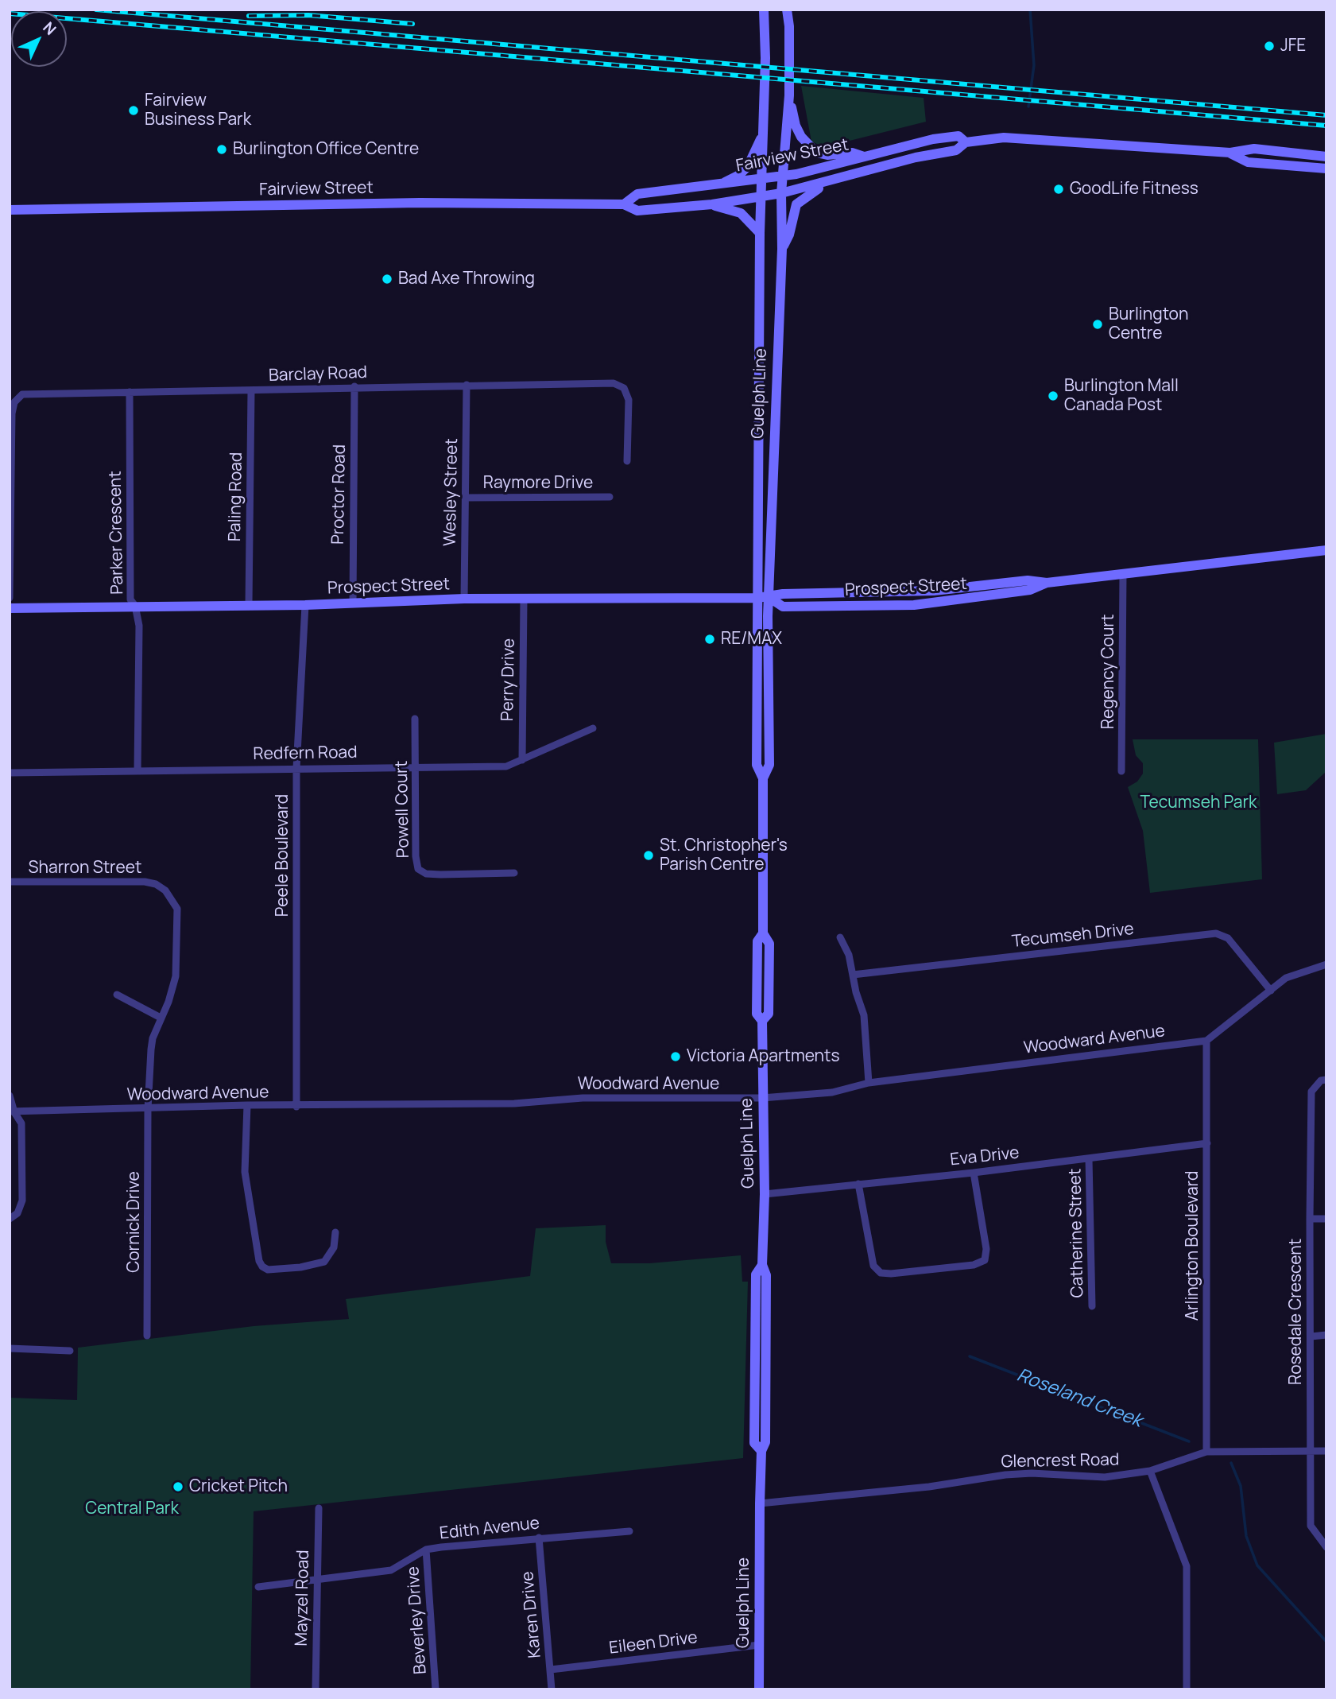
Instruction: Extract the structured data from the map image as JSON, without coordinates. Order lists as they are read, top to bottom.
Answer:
{
  "streets": {
    "main road": ["Fairview Street", "Guelph Line", "Prospect Street"],
    "street": [
      "Barclay Road",
      "Raymore Drive",
      "Wesley Street",
      "Proctor Road",
      "Paling Road",
      "Parker Crescent",
      "Regency Court",
      "Perry Drive",
      "Redfern Road",
      "Powell Court",
      "Peele Boulevard",
      "Sharron Street",
      "Tecumseh Drive",
      "Woodward Avenue",
      "Eva Drive",
      "Cornick Drive",
      "Catherine Street",
      "Arlington Boulevard",
      "Rosedale Crescent",
      "Glencrest Road",
      "Edith Avenue",
      "Mayzel Road",
      "Karen Drive",
      "Beverley Drive",
      "Eileen Drive"
    ]
  },
  "crossings": [
    ["Fairview Street", "Guelph Line"],
    ["Barclay Road", "Wesley Street"],
    ["Barclay Road", "Proctor Road"],
    ["Barclay Road", "Paling Road"],
    ["Barclay Road", "Parker Crescent"],
    ["Guelph Line", "Prospect Street"],
    ["Guelph Line", "Woodward Avenue"],
    ["Guelph Line", "Eva Drive"],
    ["Guelph Line", "Glencrest Road"],
    ["Guelph Line", "Eileen Drive"],
    ["Raymore Drive", "Wesley Street"],
    ["Wesley Street", "Prospect Street"],
    ["Proctor Road", "Prospect Street"],
    ["Paling Road", "Prospect Street"],
    ["Parker Crescent", "Prospect Street"],
    ["Parker Crescent", "Redfern Road"],
    ["Prospect Street", "Regency Court"],
    ["Prospect Street", "Perry Drive"],
    ["Prospect Street", "Peele Boulevard"],
    ["Perry Drive", "Redfern Road"],
    ["Redfern Road", "Powell Court"],
    ["Redfern Road", "Peele Boulevard"],
    ["Peele Boulevard", "Woodward Avenue"],
    ["Sharron Street", "Woodward Avenue"],
    ["Sharron Street", "Cornick Drive"],
    ["Woodward Avenue", "Cornick Drive"],
    ["Woodward Avenue", "Arlington Boulevard"],
    ["Eva Drive", "Catherine Street"],
    ["Eva Drive", "Arlington Boulevard"],
    ["Arlington Boulevard", "Glencrest Road"],
    ["Rosedale Crescent", "Glencrest Road"],
    ["Edith Avenue", "Mayzel Road"],
    ["Edith Avenue", "Karen Drive"],
    ["Edith Avenue", "Beverley Drive"],
    ["Karen Drive", "Eileen Drive"]
  ],
  "water": ["Roseland Creek"],
  "parks": ["Tecumseh Park", "Central Park"],
  "places": [
    "JFE",
    "Fairview Business Park",
    "Burlington Office Centre",
    "GoodLife Fitness",
    "Bad Axe Throwing",
    "Burlington Centre",
    "Burlington Mall Canada Post",
    "RE/MAX",
    "St. Christopher's Parish Centre",
    "Victoria Apartments",
    "Cricket Pitch"
  ],
  "north": "top right"
}
